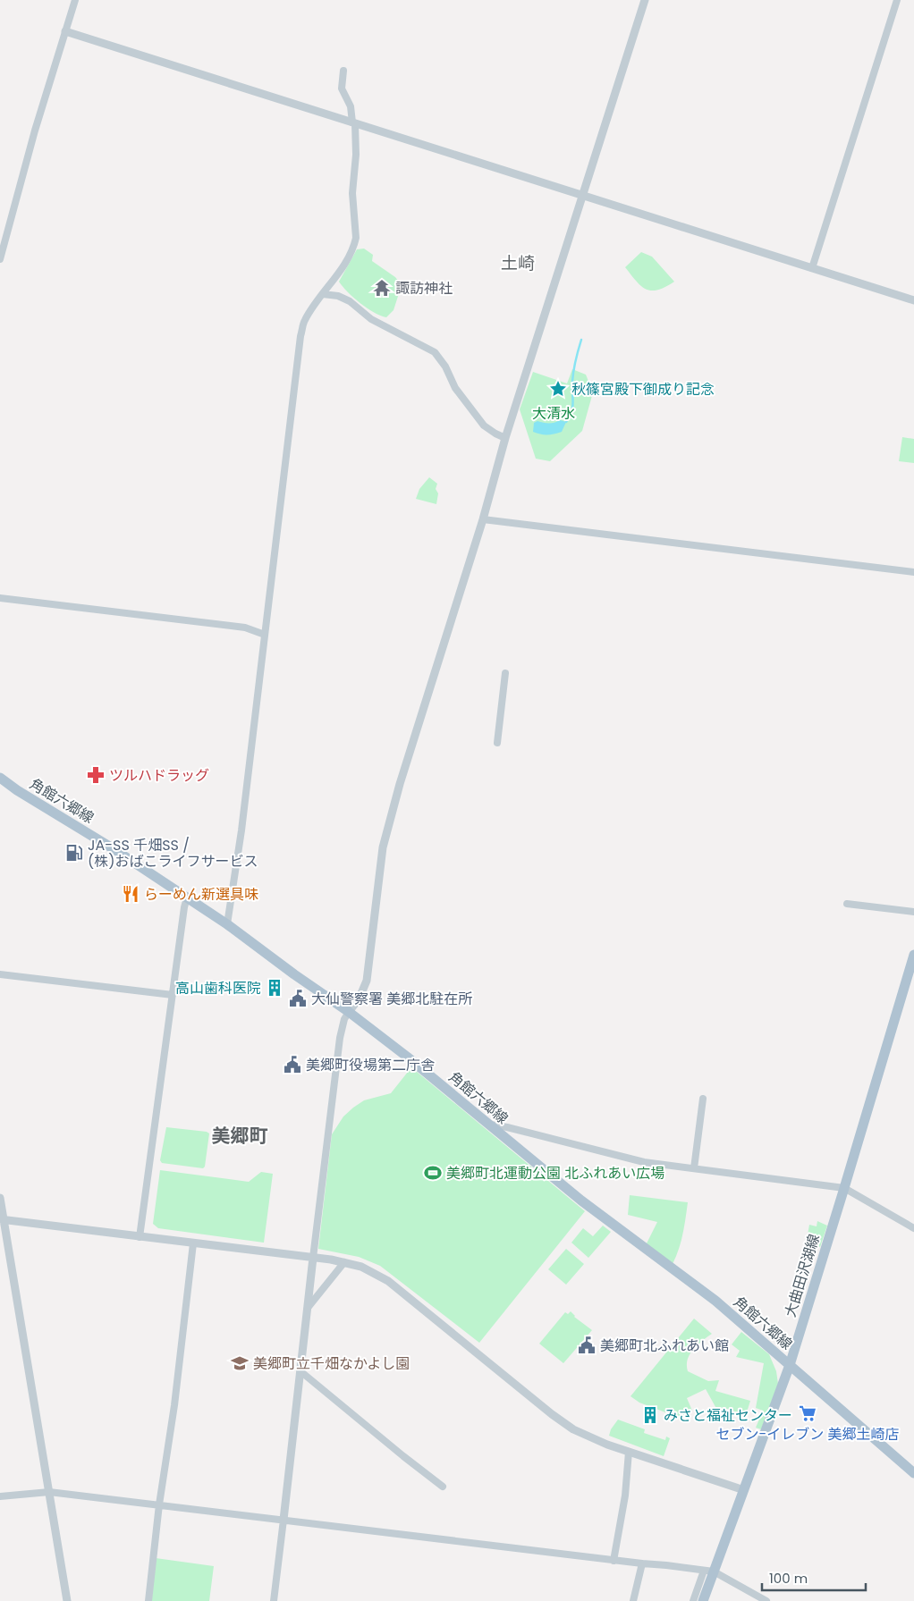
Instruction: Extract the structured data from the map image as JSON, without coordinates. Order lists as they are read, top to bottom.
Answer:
{
  "streets": {
    "main road": ["角館六郷線", "大曲田沢湖線"]
  },
  "crossings": [
    ["角館六郷線", "大曲田沢湖線"]
  ],
  "districts": ["土崎", "美郷町"],
  "parks": ["大清水"],
  "places": {
    "temple": ["諏訪神社"],
    "place": ["秋篠宮殿下御成り記念"],
    "pharmacy": ["ツルハドラッグ"],
    "fuel station": ["JA-SS 千畑SS / (株)おばこライフサービス"],
    "restaurant": ["らーめん新選具味"],
    "building": ["高山歯科医院", "みさと福祉センター"],
    "public building": ["大仙警察署 美郷北駐在所", "美郷町役場第二庁舎", "美郷町北ふれあい館"],
    "sports": ["美郷町北運動公園 北ふれあい広場"],
    "school or university": ["美郷町立千畑なかよし園"],
    "supermarket": ["セブン-イレブン 美郷土崎店"]
  },
  "scale_bar": "100 m"
}
